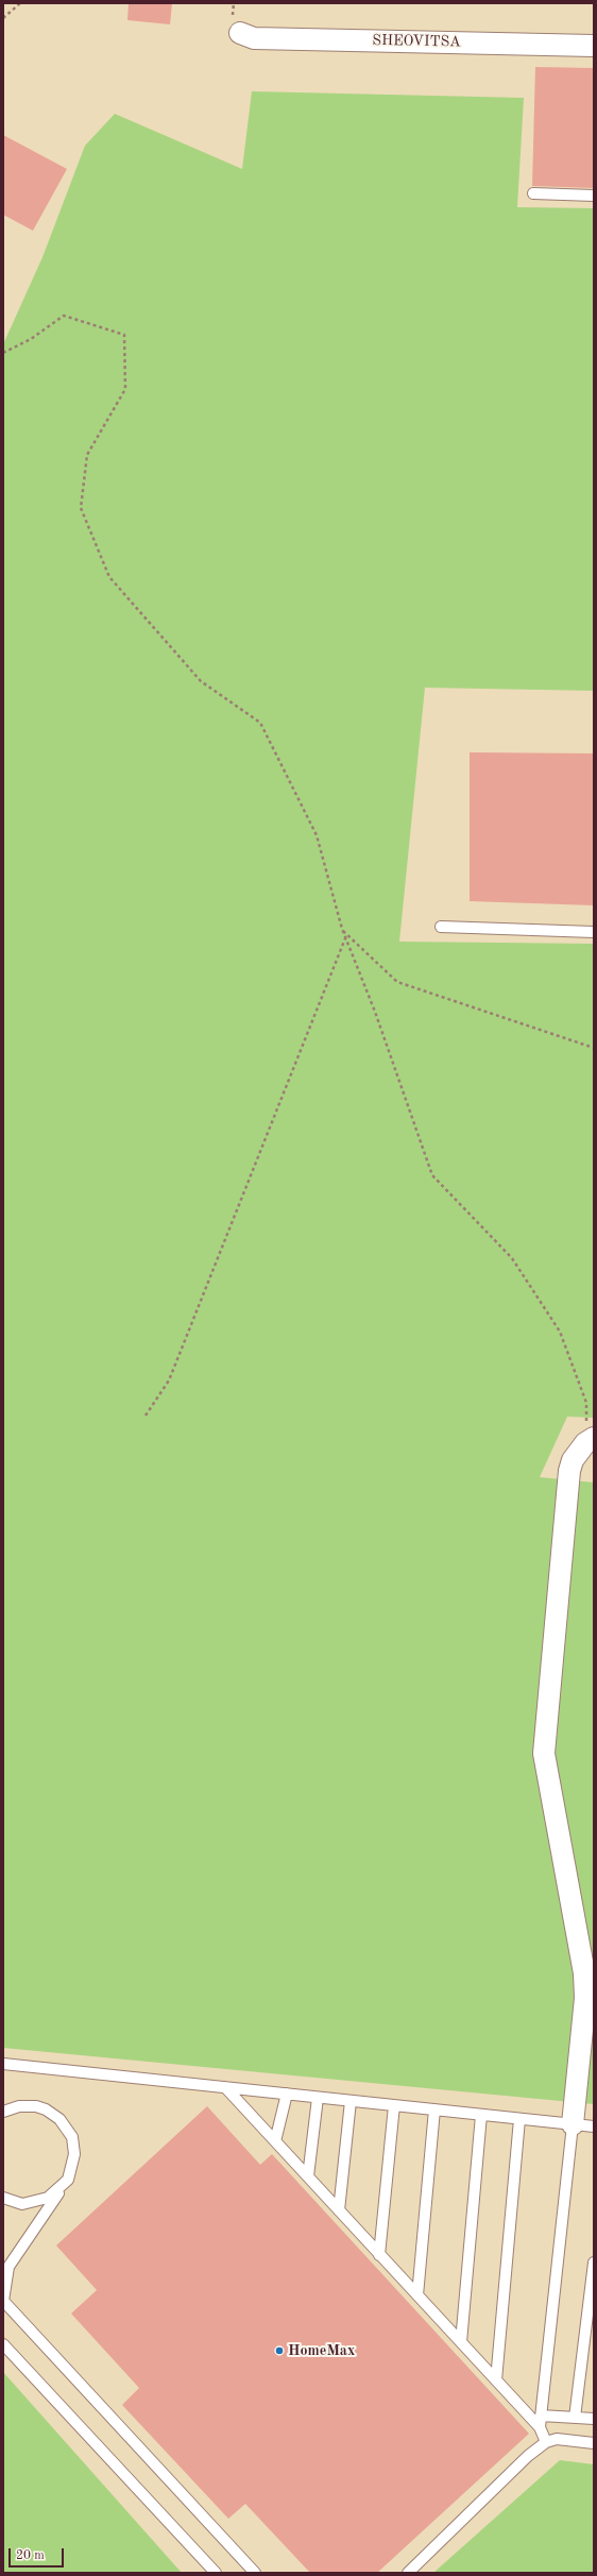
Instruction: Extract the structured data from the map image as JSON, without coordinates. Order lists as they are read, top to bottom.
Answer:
{
  "streets": {
    "street": ["SHEOVITSA"]
  },
  "places": ["HomeMax"],
  "scale_bar": "20 m"
}
